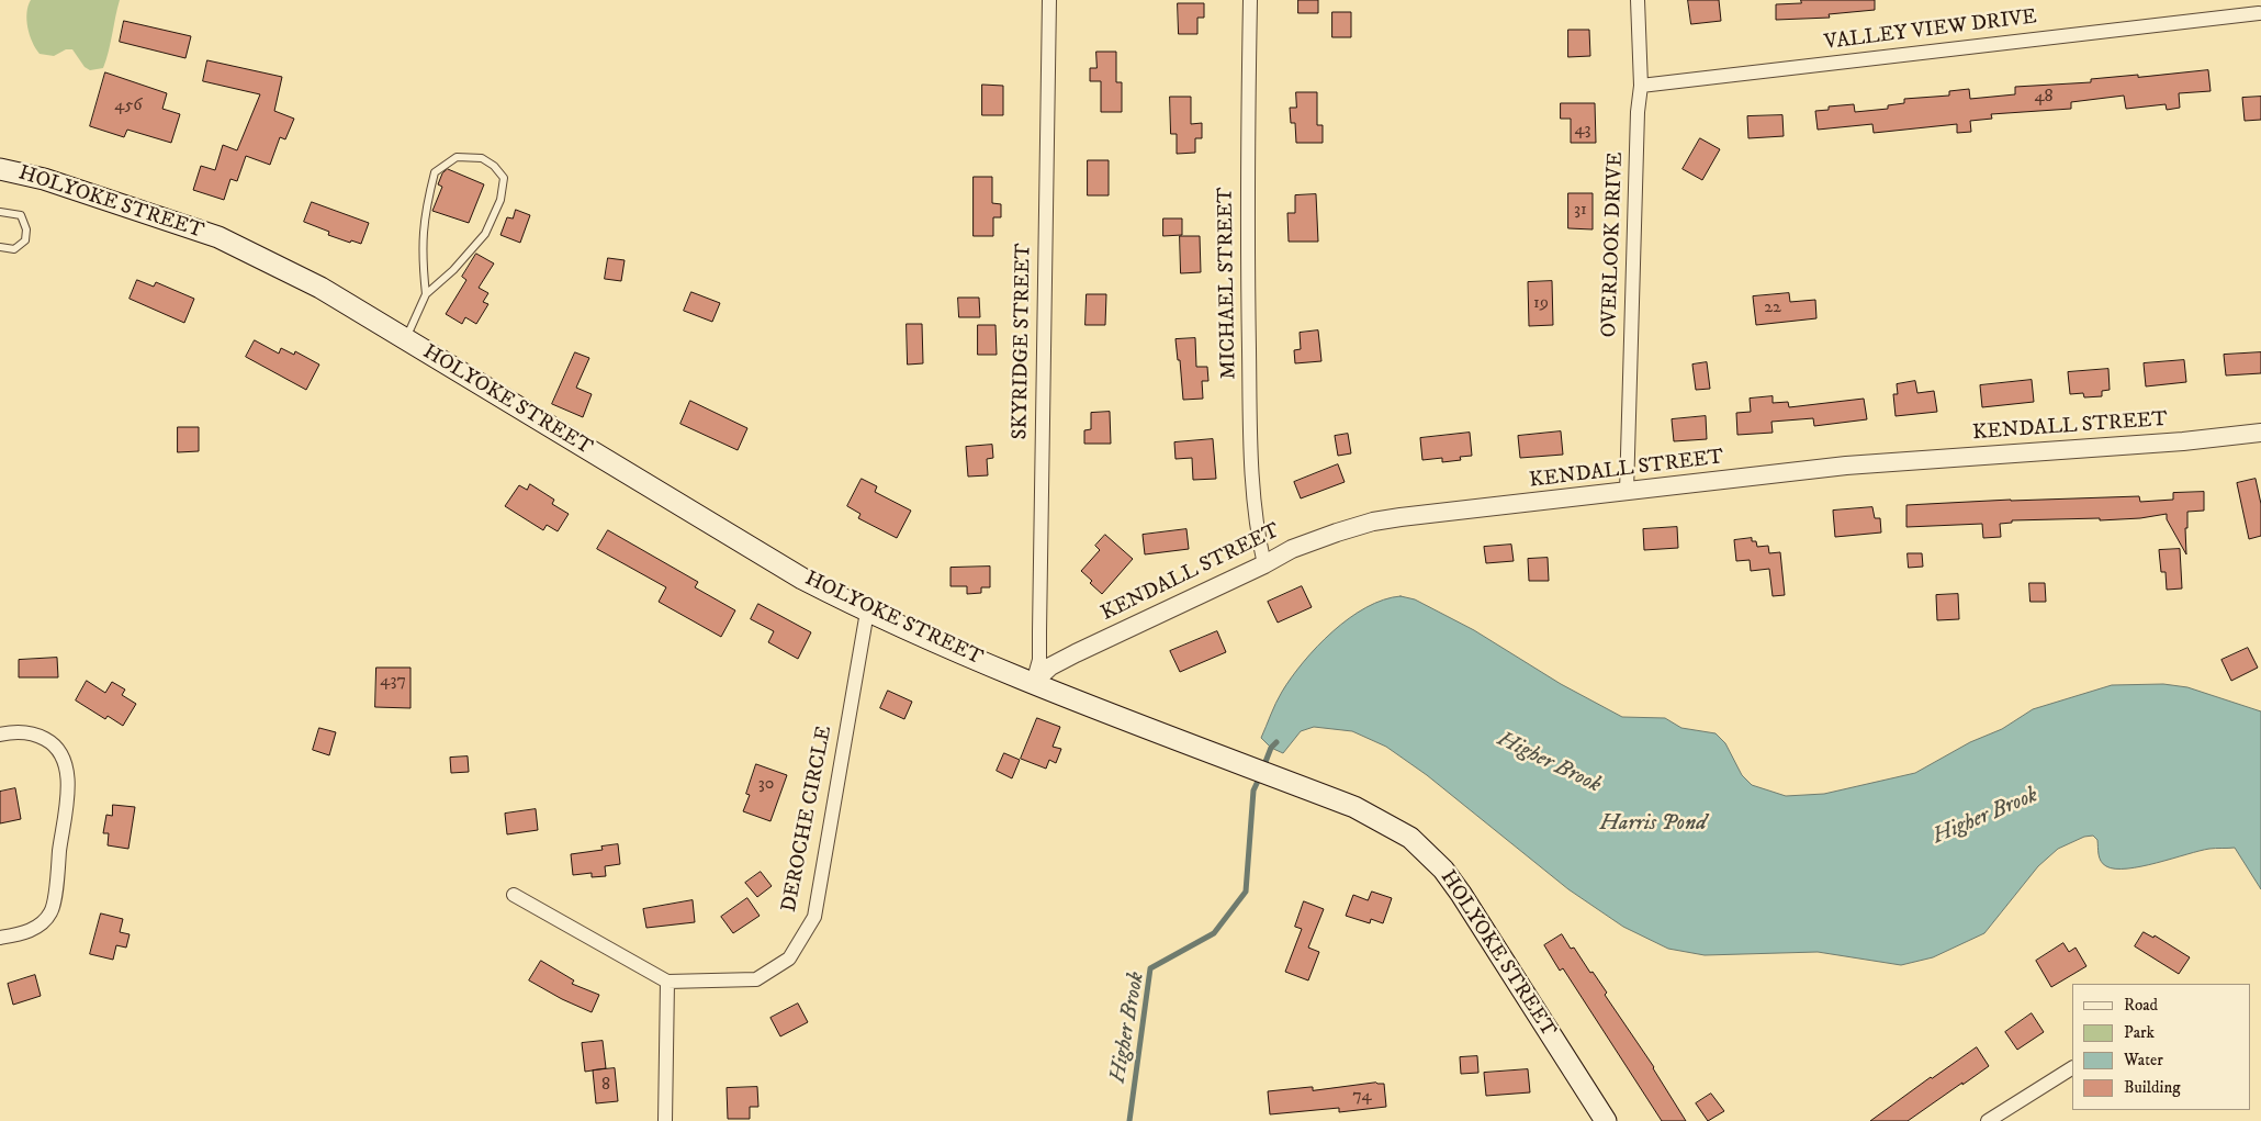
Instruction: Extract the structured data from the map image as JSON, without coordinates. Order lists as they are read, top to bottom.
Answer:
{
  "streets": {
    "main road": ["HOLYOKE STREET"],
    "street": [
      "VALLEY VIEW DRIVE",
      "OVERLOOK DRIVE",
      "MICHAEL STREET",
      "SKYRIDGE STREET",
      "KENDALL STREET",
      "DEROCHE CIRCLE"
    ]
  },
  "crossings": [
    ["VALLEY VIEW DRIVE", "OVERLOOK DRIVE"],
    ["HOLYOKE STREET", "SKYRIDGE STREET"],
    ["HOLYOKE STREET", "KENDALL STREET"],
    ["HOLYOKE STREET", "DEROCHE CIRCLE"],
    ["OVERLOOK DRIVE", "KENDALL STREET"],
    ["MICHAEL STREET", "KENDALL STREET"],
    ["SKYRIDGE STREET", "KENDALL STREET"]
  ],
  "water": ["Higher Brook", "Harris Pond"],
  "house_numbers": [
    "48",
    "456",
    "43",
    "31",
    "19",
    "22",
    "437",
    "30",
    "8",
    "74"
  ],
  "legend": [
    "Road",
    "Park",
    "Water",
    "Building"
  ]
}
